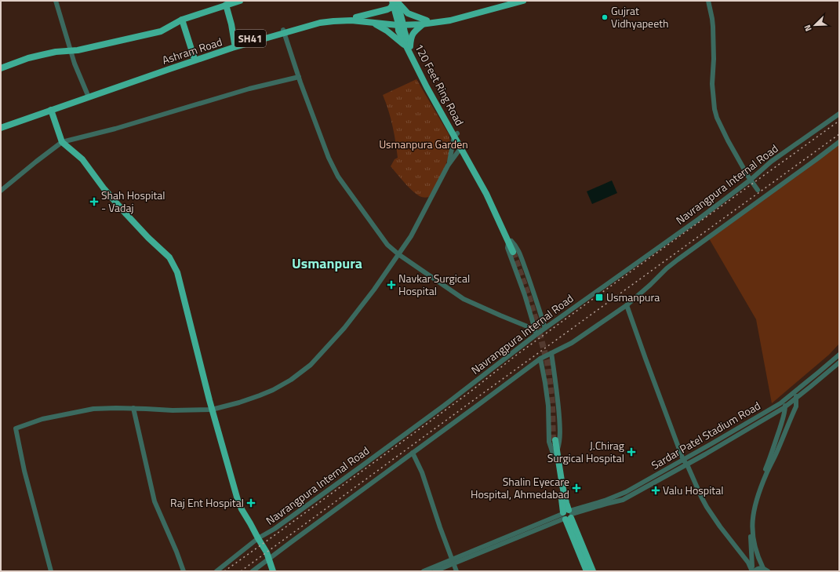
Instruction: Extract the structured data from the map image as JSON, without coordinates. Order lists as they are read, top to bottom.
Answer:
{
  "streets": {
    "main road": ["SH41", "Ashram Road", "120 Feet Ring Road"],
    "street": ["Navrangpura Internal Road", "Sardar Patel Stadium Road"]
  },
  "crossings": [
    ["Ashram Road", "120 Feet Ring Road"]
  ],
  "districts": ["Usmanpura"],
  "parks": ["Usmanpura Garden"],
  "places": {
    "other": ["Gujrat Vidhyapeeth"],
    "health": [
      "Shah Hospital - Vadaj",
      "Navkar Surgical Hospital",
      "J.Chirag Surgical Hospital",
      "Shalin Eyecare Hospital, Ahmedabad",
      "Valu Hospital",
      "Raj Ent Hospital"
    ],
    "transit": ["Usmanpura"]
  },
  "north": "bottom left"
}
